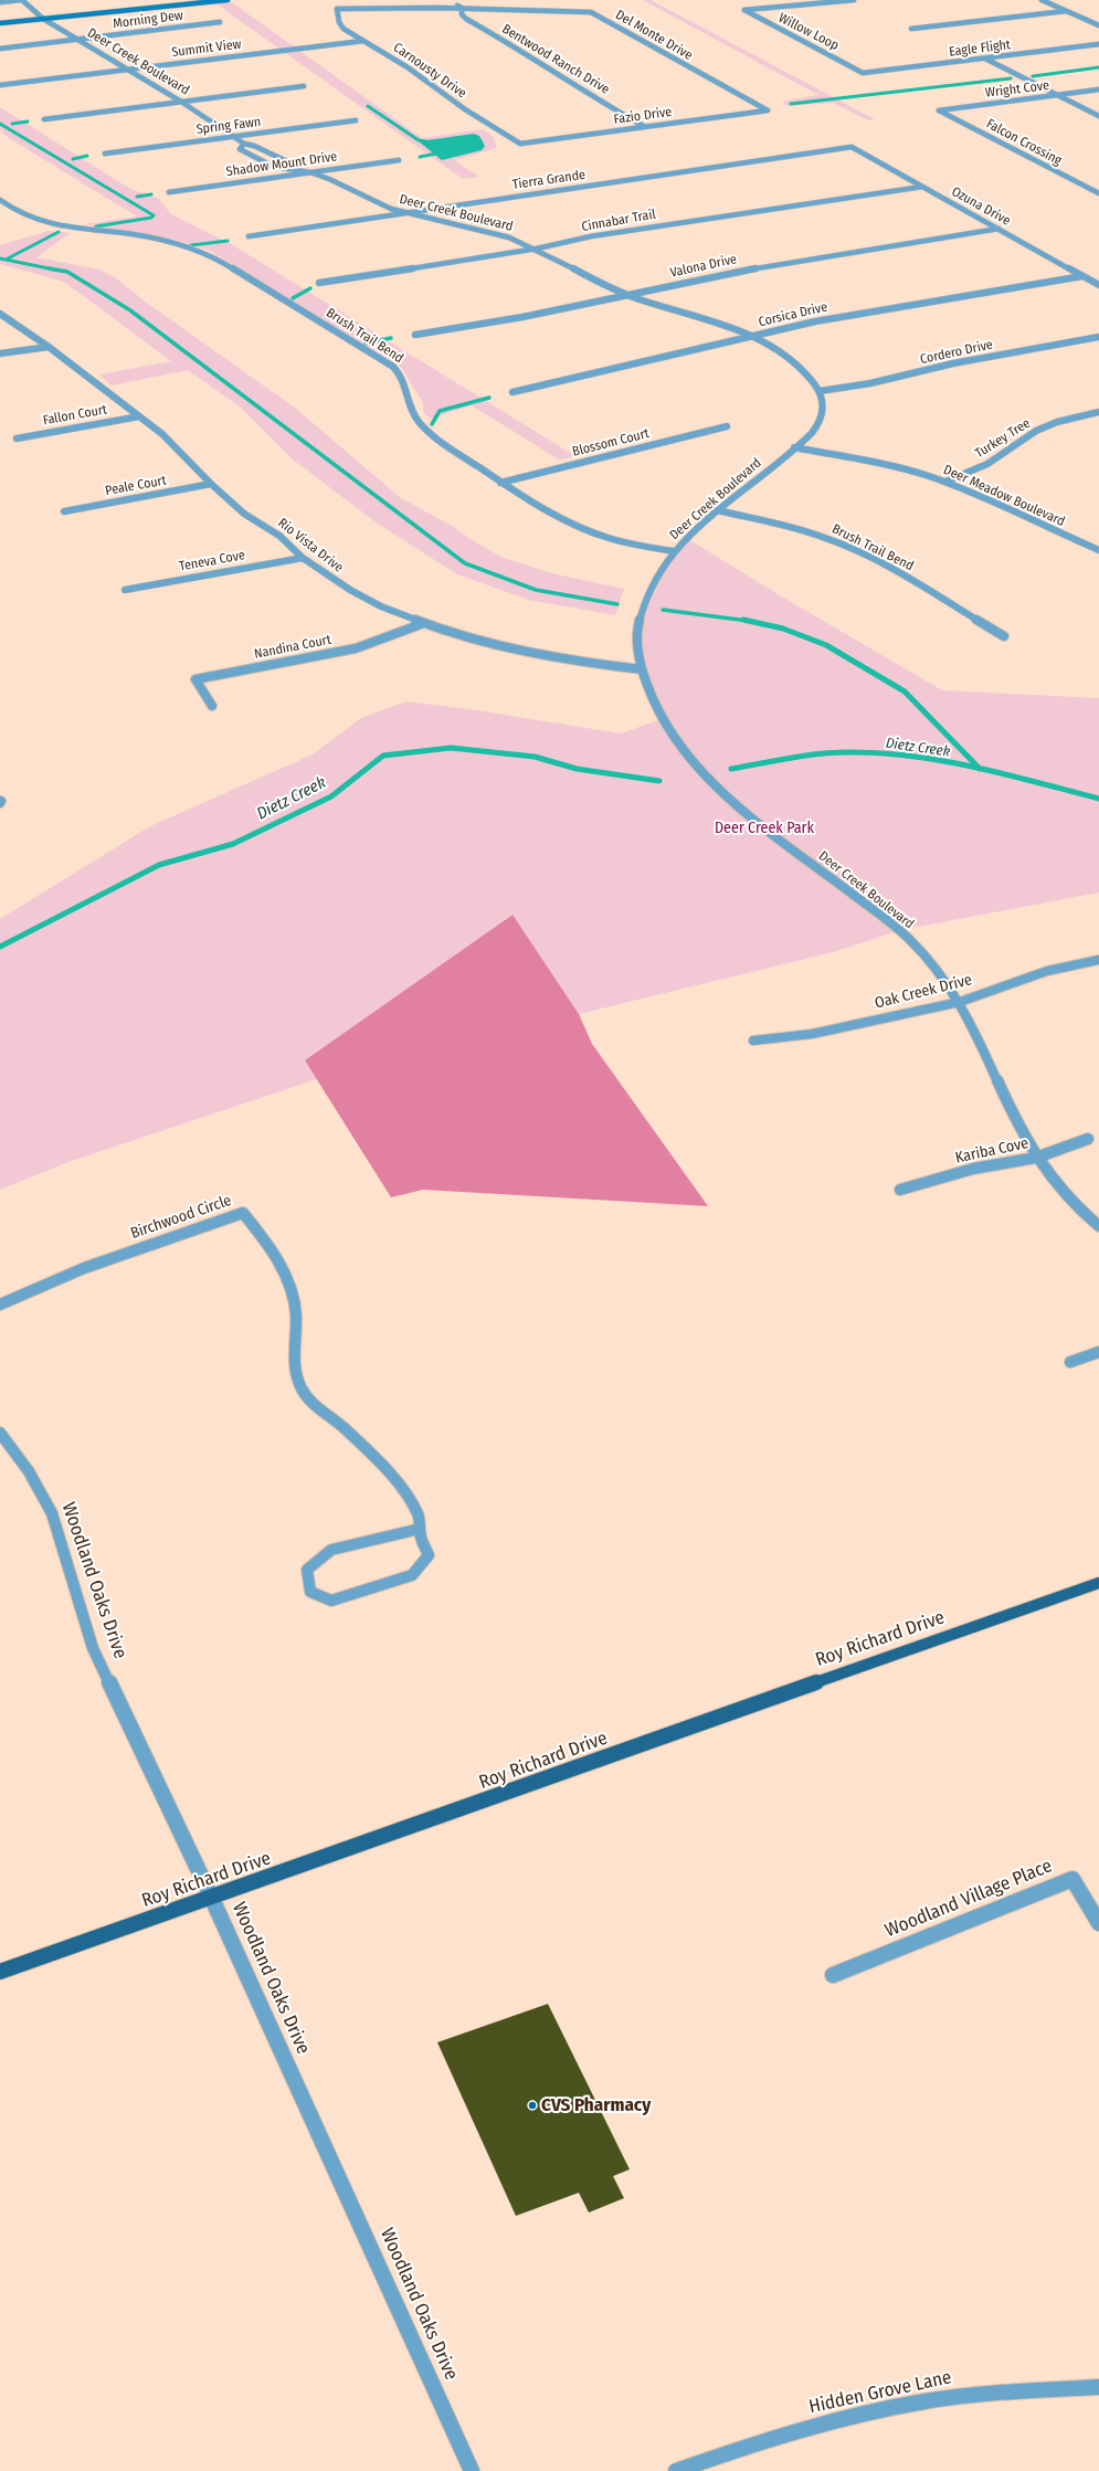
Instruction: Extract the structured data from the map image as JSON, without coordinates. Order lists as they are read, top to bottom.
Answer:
{
  "streets": {
    "main road": ["Roy Richard Drive"],
    "street": [
      "Morning Dew",
      "Willow Loop",
      "Del Monte Drive",
      "Summit View",
      "Eagle Flight",
      "Bentwood Ranch Drive",
      "Deer Creek Boulevard",
      "Carnousty Drive",
      "Wright Cove",
      "Fazio Drive",
      "Spring Fawn",
      "Falcon Crossing",
      "Shadow Mount Drive",
      "Tierra Grande",
      "Ozuna Drive",
      "Cinnabar Trail",
      "Valona Drive",
      "Corsica Drive",
      "Brush Trail Bend",
      "Cordero Drive",
      "Fallon Court",
      "Turkey Tree",
      "Blossom Court",
      "Peale Court",
      "Deer Meadow Boulevard",
      "Rio Vista Drive",
      "Teneva Cove",
      "Nandina Court",
      "Oak Creek Drive",
      "Kariba Cove",
      "Birchwood Circle",
      "Woodland Oaks Drive",
      "Woodland Village Place",
      "Hidden Grove Lane"
    ]
  },
  "crossings": [
    ["Morning Dew", "Deer Creek Boulevard"],
    ["Willow Loop", "Eagle Flight"],
    ["Del Monte Drive", "Bentwood Ranch Drive"],
    ["Del Monte Drive", "Carnousty Drive"],
    ["Del Monte Drive", "Fazio Drive"],
    ["Summit View", "Deer Creek Boulevard"],
    ["Summit View", "Carnousty Drive"],
    ["Bentwood Ranch Drive", "Fazio Drive"],
    ["Deer Creek Boulevard", "Spring Fawn"],
    ["Deer Creek Boulevard", "Shadow Mount Drive"],
    ["Deer Creek Boulevard", "Tierra Grande"],
    ["Deer Creek Boulevard", "Cinnabar Trail"],
    ["Deer Creek Boulevard", "Valona Drive"],
    ["Deer Creek Boulevard", "Corsica Drive"],
    ["Deer Creek Boulevard", "Brush Trail Bend"],
    ["Deer Creek Boulevard", "Cordero Drive"],
    ["Deer Creek Boulevard", "Deer Meadow Boulevard"],
    ["Deer Creek Boulevard", "Rio Vista Drive"],
    ["Deer Creek Boulevard", "Oak Creek Drive"],
    ["Deer Creek Boulevard", "Kariba Cove"],
    ["Carnousty Drive", "Fazio Drive"],
    ["Wright Cove", "Falcon Crossing"],
    ["Tierra Grande", "Ozuna Drive"],
    ["Ozuna Drive", "Cinnabar Trail"],
    ["Ozuna Drive", "Valona Drive"],
    ["Ozuna Drive", "Corsica Drive"],
    ["Brush Trail Bend", "Blossom Court"],
    ["Fallon Court", "Rio Vista Drive"],
    ["Turkey Tree", "Deer Meadow Boulevard"],
    ["Peale Court", "Rio Vista Drive"],
    ["Rio Vista Drive", "Teneva Cove"],
    ["Rio Vista Drive", "Nandina Court"],
    ["Woodland Oaks Drive", "Roy Richard Drive"]
  ],
  "water": ["Dietz Creek"],
  "parks": ["Deer Creek Park"],
  "places": ["CVS Pharmacy"]
}
